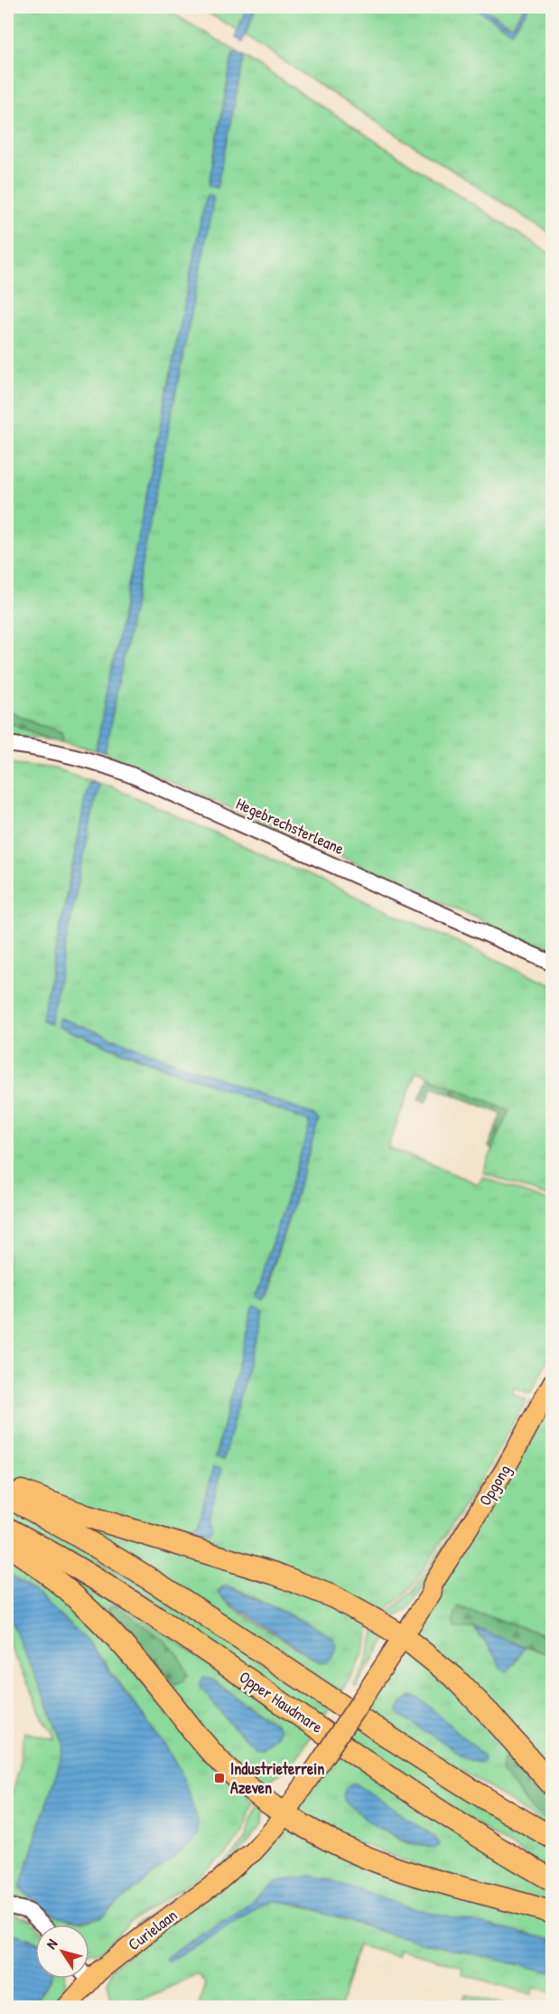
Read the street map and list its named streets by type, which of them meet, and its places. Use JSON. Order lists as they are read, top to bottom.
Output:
{
  "streets": {
    "highway": ["Opper Haudmare"],
    "main road": ["Opgong", "Curielaan"],
    "street": ["Hegebrechsterleane"]
  },
  "crossings": [
    ["Opgong", "Curielaan"]
  ],
  "places": {
    "transit": ["Industrieterrein Azeven"]
  },
  "north": "top left"
}
